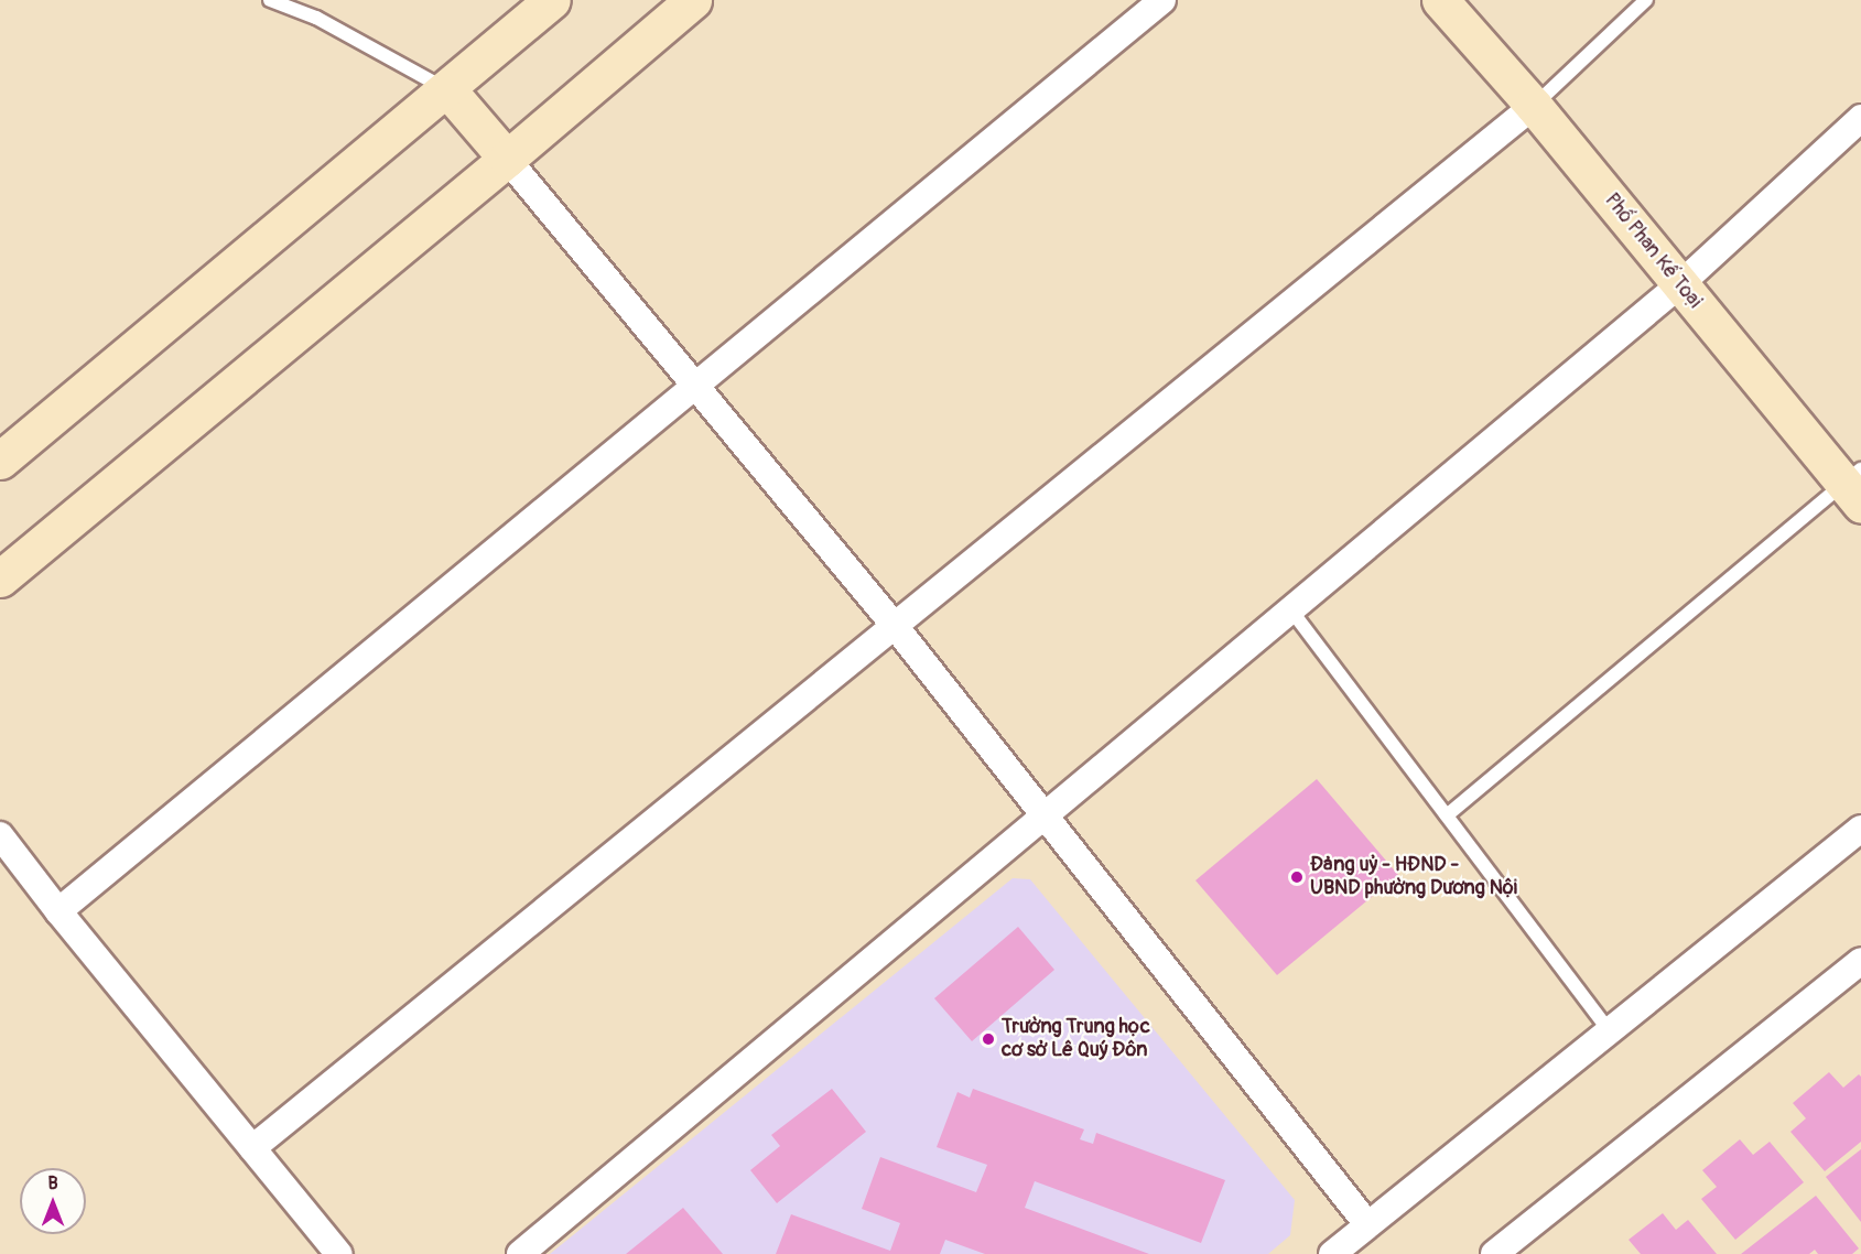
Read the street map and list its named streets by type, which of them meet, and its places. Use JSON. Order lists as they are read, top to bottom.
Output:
{
  "streets": {
    "main road": ["Phố Phan Kế Toại"]
  },
  "places": ["Đảng uỷ - HĐND - UBND phường Dương Nội", "Trường Trung học cơ sở Lê Quý Đôn"],
  "north": "top"
}
